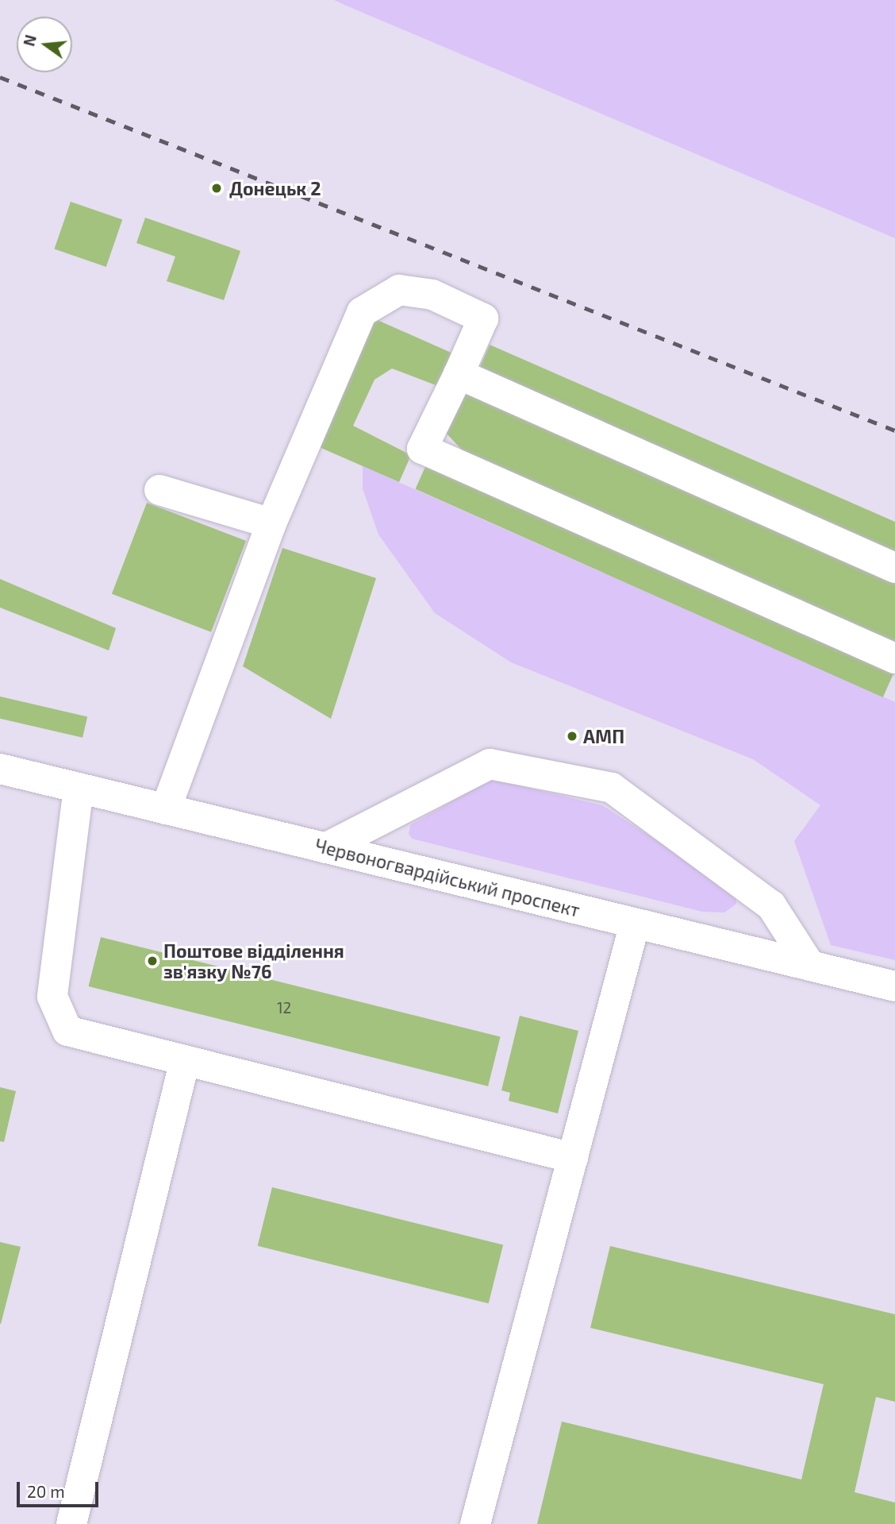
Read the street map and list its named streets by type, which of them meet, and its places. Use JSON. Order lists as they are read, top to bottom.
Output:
{
  "streets": {
    "main road": ["Червоногвардійський проспект"]
  },
  "places": ["Донецьк 2", "АМП", "Поштове відділення зв'язку №76"],
  "house_numbers": ["12"],
  "scale_bar": "20 m",
  "north": "left"
}
